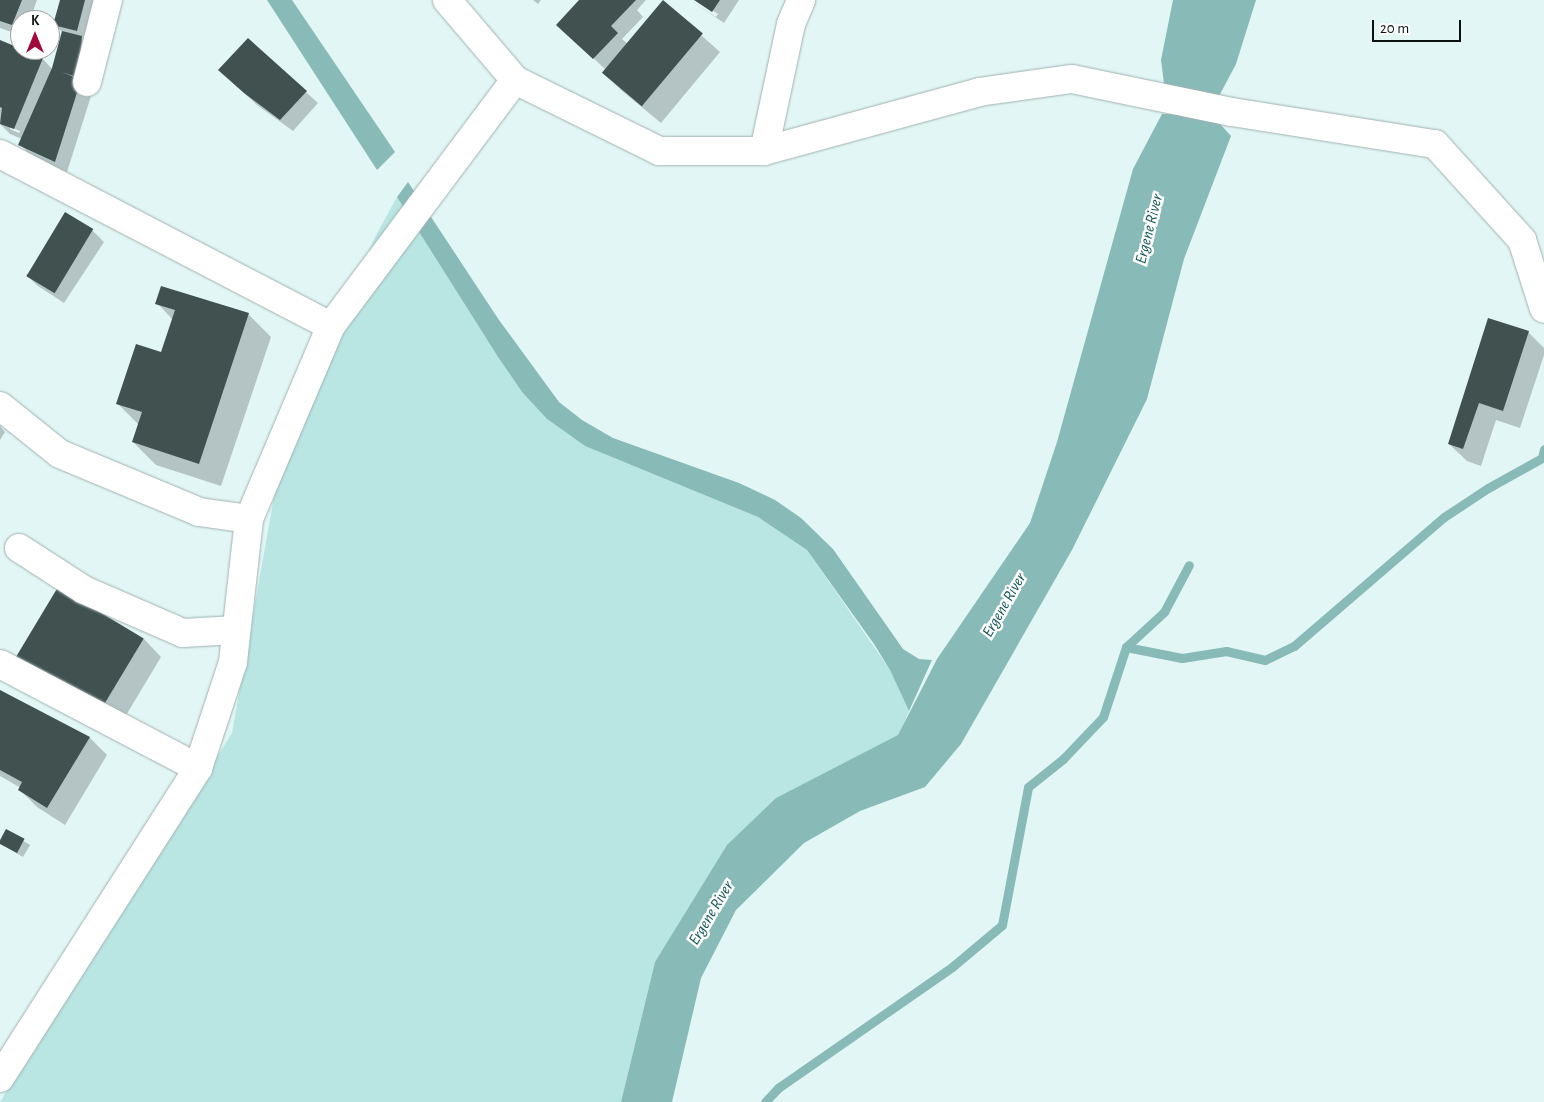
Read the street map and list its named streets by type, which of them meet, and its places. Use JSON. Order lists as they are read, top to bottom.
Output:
{
  "water": ["Ergene River"],
  "scale_bar": "20 m",
  "north": "top"
}
